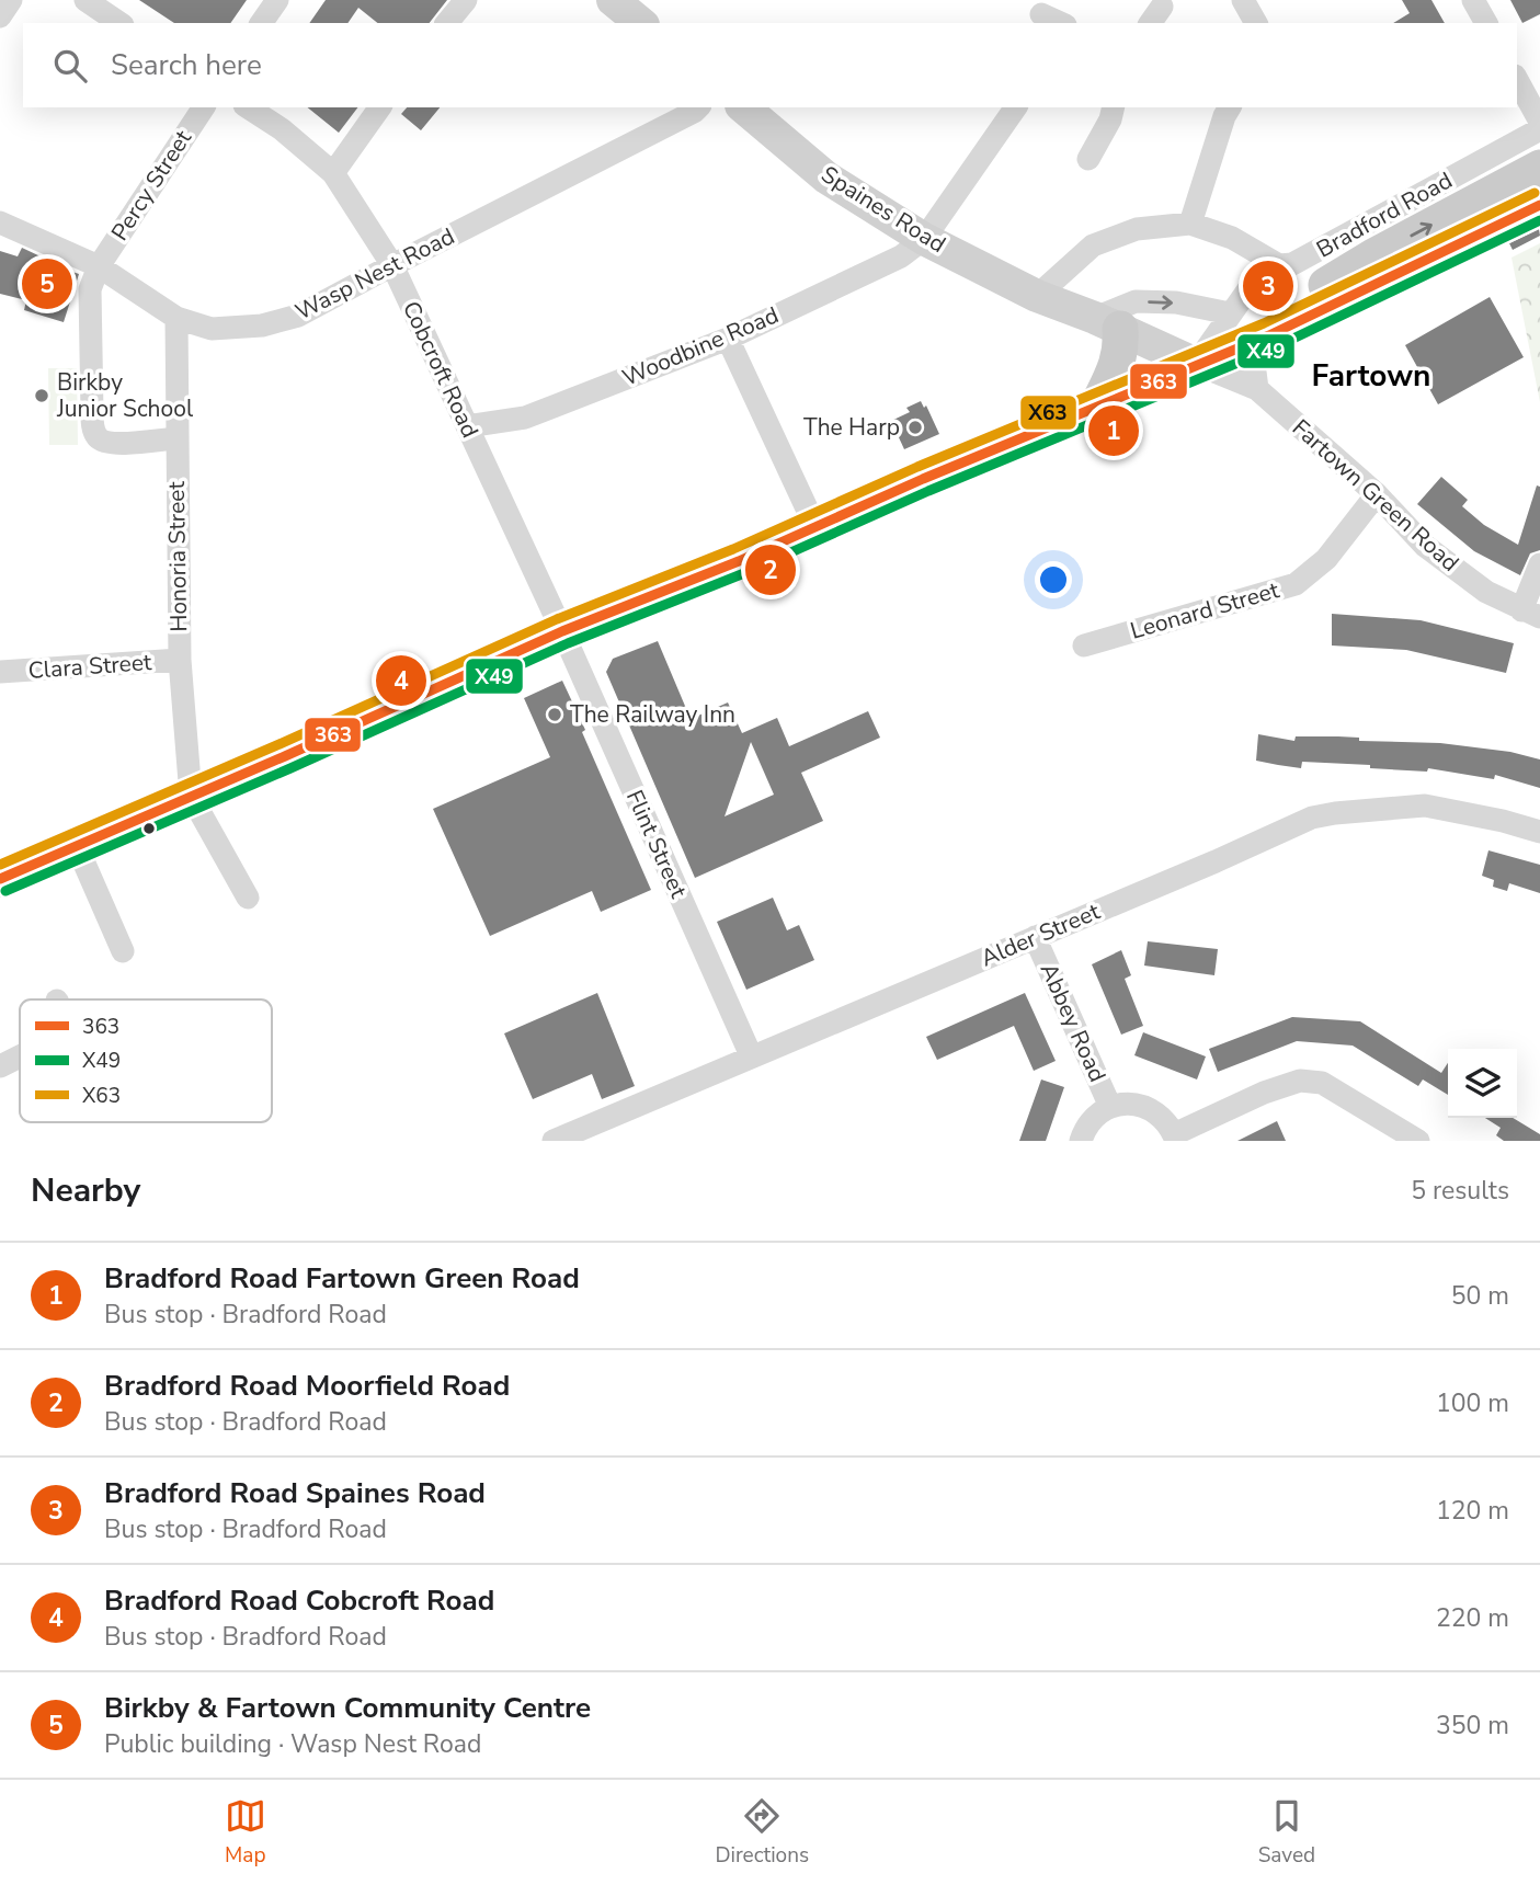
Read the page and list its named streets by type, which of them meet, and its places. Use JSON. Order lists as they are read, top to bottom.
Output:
{
  "streets": {
    "main road": ["Bradford Road"],
    "street": [
      "Percy Street",
      "Spaines Road",
      "Wasp Nest Road",
      "Woodbine Road",
      "Cobcroft Road",
      "Fartown Green Road",
      "Honoria Street",
      "Leonard Street",
      "Clara Street",
      "Flint Street",
      "Alder Street",
      "Abbey Road"
    ]
  },
  "crossings": [
    ["Percy Street", "Wasp Nest Road"],
    ["Spaines Road", "Bradford Road"],
    ["Spaines Road", "Woodbine Road"],
    ["Spaines Road", "Fartown Green Road"],
    ["Bradford Road", "Fartown Green Road"],
    ["Wasp Nest Road", "Cobcroft Road"],
    ["Wasp Nest Road", "Honoria Street"],
    ["Woodbine Road", "Cobcroft Road"],
    ["Cobcroft Road", "Flint Street"],
    ["Fartown Green Road", "Leonard Street"],
    ["Honoria Street", "Clara Street"],
    ["Flint Street", "Alder Street"],
    ["Alder Street", "Abbey Road"]
  ],
  "districts": ["Fartown"],
  "places": ["Birkby Junior School", "The Harp", "The Railway Inn"],
  "lines": ["transit line X63", "transit line 363", "transit line X49"],
  "legend": ["363", "X49", "X63"],
  "page": {
    "search": "Search here",
    "pins": [
      "5",
      "3",
      "1",
      "2",
      "4"
    ],
    "heading": ["Nearby", "5 results"],
    "list": [
      {
        "mark": "1",
        "name": "Bradford Road Fartown Green Road",
        "note": "Bus stop · Bradford Road",
        "value": "50 m"
      },
      {
        "mark": "2",
        "name": "Bradford Road Moorfield Road",
        "note": "Bus stop · Bradford Road",
        "value": "100 m"
      },
      {
        "mark": "3",
        "name": "Bradford Road Spaines Road",
        "note": "Bus stop · Bradford Road",
        "value": "120 m"
      },
      {
        "mark": "4",
        "name": "Bradford Road Cobcroft Road",
        "note": "Bus stop · Bradford Road",
        "value": "220 m"
      },
      {
        "mark": "5",
        "name": "Birkby & Fartown Community Centre",
        "note": "Public building · Wasp Nest Road",
        "value": "350 m"
      }
    ],
    "nav": ["Map", "Directions", "Saved"]
  }
}
